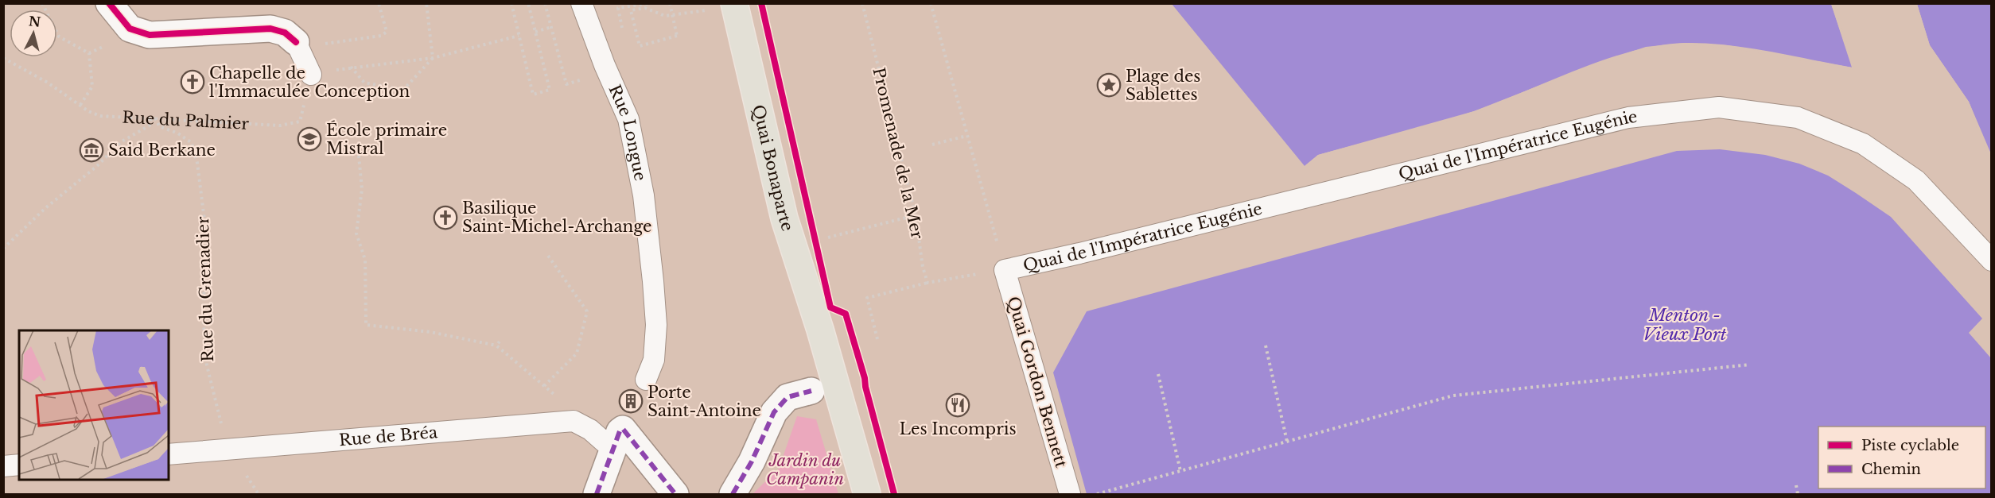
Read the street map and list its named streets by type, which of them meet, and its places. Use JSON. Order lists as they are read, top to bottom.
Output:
{
  "streets": {
    "main road": ["Quai Bonaparte"],
    "lane": [
      "Rue Longue",
      "Quai de l'Impératrice Eugénie",
      "Quai Gordon Bennett",
      "Rue de Bréa"
    ],
    "path": ["Rue du Palmier", "Promenade de la Mer", "Rue du Grenadier"]
  },
  "crossings": [
    ["Rue du Palmier", "Rue du Grenadier"],
    ["Quai de l'Impératrice Eugénie", "Quai Gordon Bennett"],
    ["Rue du Grenadier", "Rue de Bréa"]
  ],
  "water": ["Menton - Vieux Port"],
  "parks": ["Jardin du Campanin"],
  "places": {
    "church": ["Chapelle de l'Immaculée Conception", "Basilique Saint-Michel-Archange"],
    "place": ["Plage des Sablettes"],
    "school or university": ["École primaire Mistral"],
    "museum": ["Said Berkane"],
    "building": ["Porte Saint-Antoine"],
    "restaurant": ["Les Incompris"]
  },
  "legend": ["Piste cyclable", "Chemin"],
  "north": "top"
}
